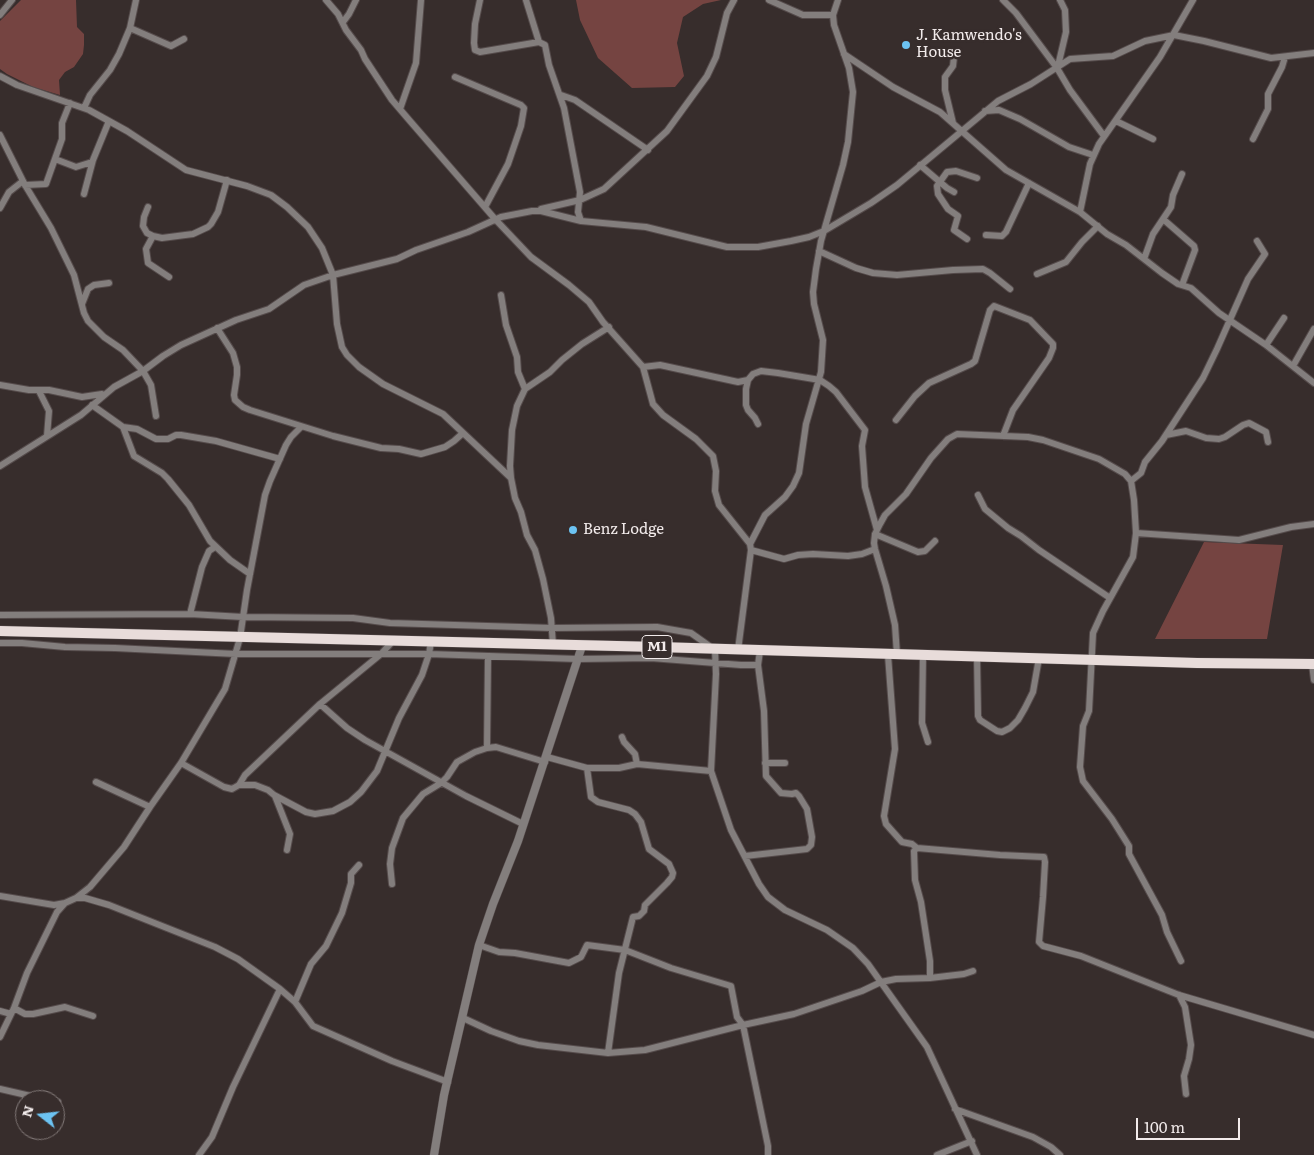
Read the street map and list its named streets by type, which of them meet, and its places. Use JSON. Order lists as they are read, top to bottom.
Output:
{
  "streets": {
    "highway": ["M1"]
  },
  "places": ["J. Kamwendo's House", "Benz Lodge"],
  "scale_bar": "100 m",
  "north": "left"
}
